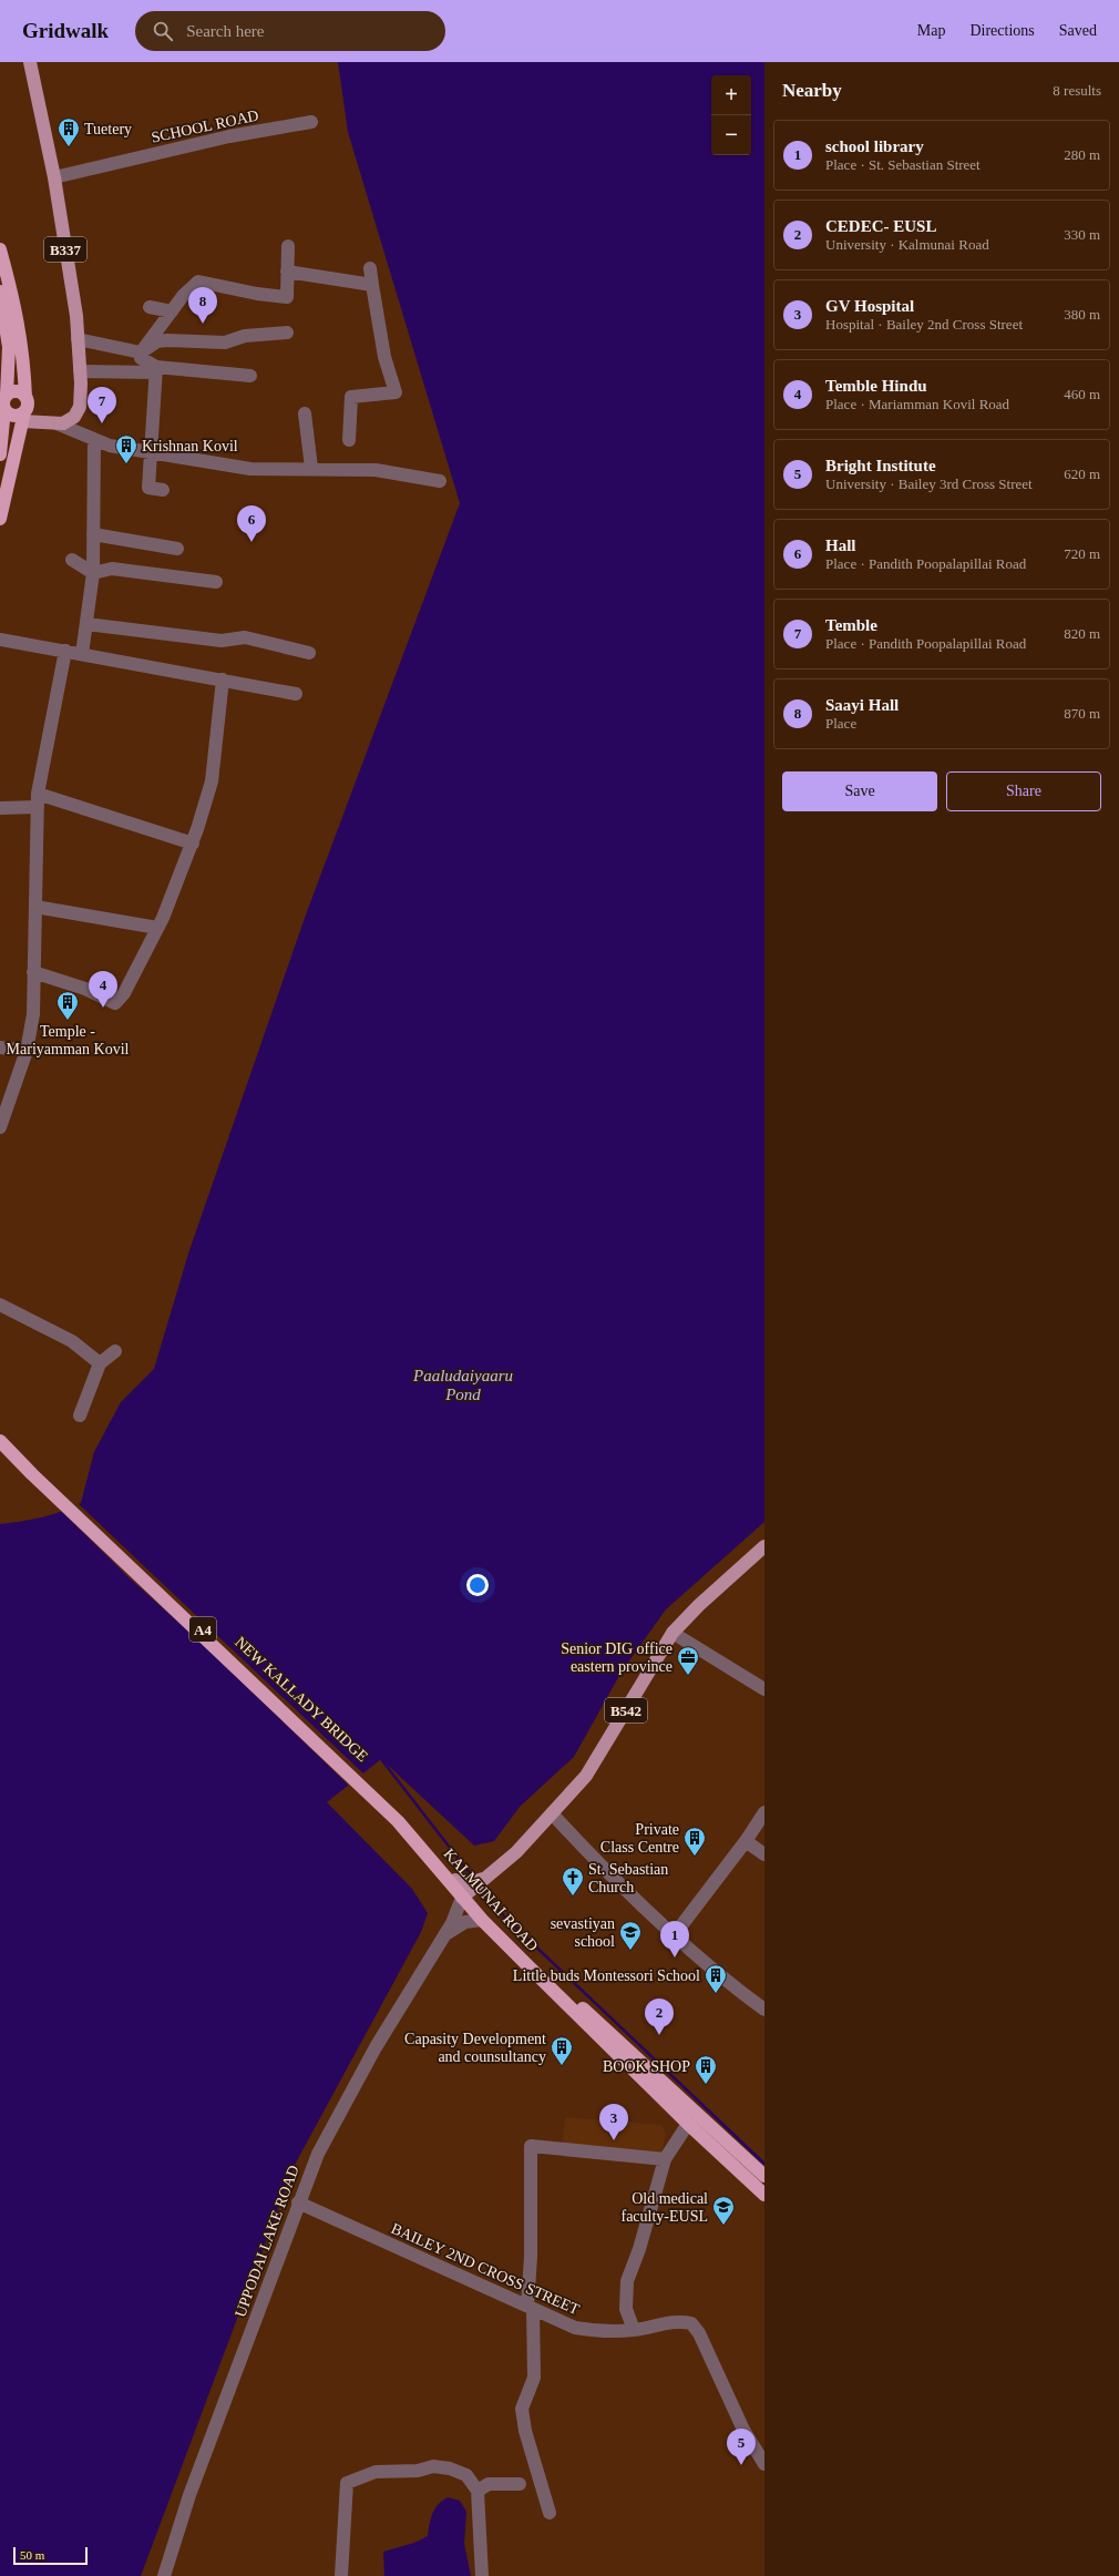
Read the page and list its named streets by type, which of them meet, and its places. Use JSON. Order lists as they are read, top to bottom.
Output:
{
  "streets": {
    "highway": ["A4", "NEW KALLADY BRIDGE", "KALMUNAI ROAD"],
    "main road": ["B337", "B542"],
    "street": ["SCHOOL ROAD", "UPPODAI LAKE ROAD", "BAILEY 2ND CROSS STREET"]
  },
  "crossings": [
    ["SCHOOL ROAD", "B337"],
    ["A4", "NEW KALLADY BRIDGE"],
    ["NEW KALLADY BRIDGE", "KALMUNAI ROAD"],
    ["B542", "KALMUNAI ROAD"],
    ["B542", "UPPODAI LAKE ROAD"],
    ["KALMUNAI ROAD", "UPPODAI LAKE ROAD"],
    ["UPPODAI LAKE ROAD", "BAILEY 2ND CROSS STREET"]
  ],
  "water": ["Paaludaiyaaru Pond"],
  "places": {
    "building": [
      "Tuetery",
      "Krishnan Kovil",
      "Temple - Mariyamman Kovil",
      "Private Class Centre",
      "Little buds Montessori School",
      "Capasity Development and counsultancy",
      "BOOK SHOP"
    ],
    "office": ["Senior DIG office eastern province"],
    "church": ["St. Sebastian Church"],
    "school or university": ["sevastiyan school", "Old medical faculty-EUSL"]
  },
  "scale_bar": "50 m",
  "page": {
    "header": "Gridwalk",
    "search": "Search here",
    "nav": ["Map", "Directions", "Saved"],
    "heading": ["Nearby", "8 results"],
    "map_buttons": ["+", "−"],
    "list": [
      {
        "mark": "1",
        "name": "school library",
        "note": "Place · St. Sebastian Street",
        "value": "280 m"
      },
      {
        "mark": "2",
        "name": "CEDEC- EUSL",
        "note": "University · Kalmunai Road",
        "value": "330 m"
      },
      {
        "mark": "3",
        "name": "GV Hospital",
        "note": "Hospital · Bailey 2nd Cross Street",
        "value": "380 m"
      },
      {
        "mark": "4",
        "name": "Temble Hindu",
        "note": "Place · Mariamman Kovil Road",
        "value": "460 m"
      },
      {
        "mark": "5",
        "name": "Bright Institute",
        "note": "University · Bailey 3rd Cross Street",
        "value": "620 m"
      },
      {
        "mark": "6",
        "name": "Hall",
        "note": "Place · Pandith Poopalapillai Road",
        "value": "720 m"
      },
      {
        "mark": "7",
        "name": "Temble",
        "note": "Place · Pandith Poopalapillai Road",
        "value": "820 m"
      },
      {
        "mark": "8",
        "name": "Saayi Hall",
        "note": "Place",
        "value": "870 m"
      }
    ],
    "pins": [
      "8",
      "7",
      "6",
      "4",
      "1",
      "2",
      "3",
      "5"
    ],
    "buttons": ["Save", "Share"],
    "scale": "50 m"
  }
}
